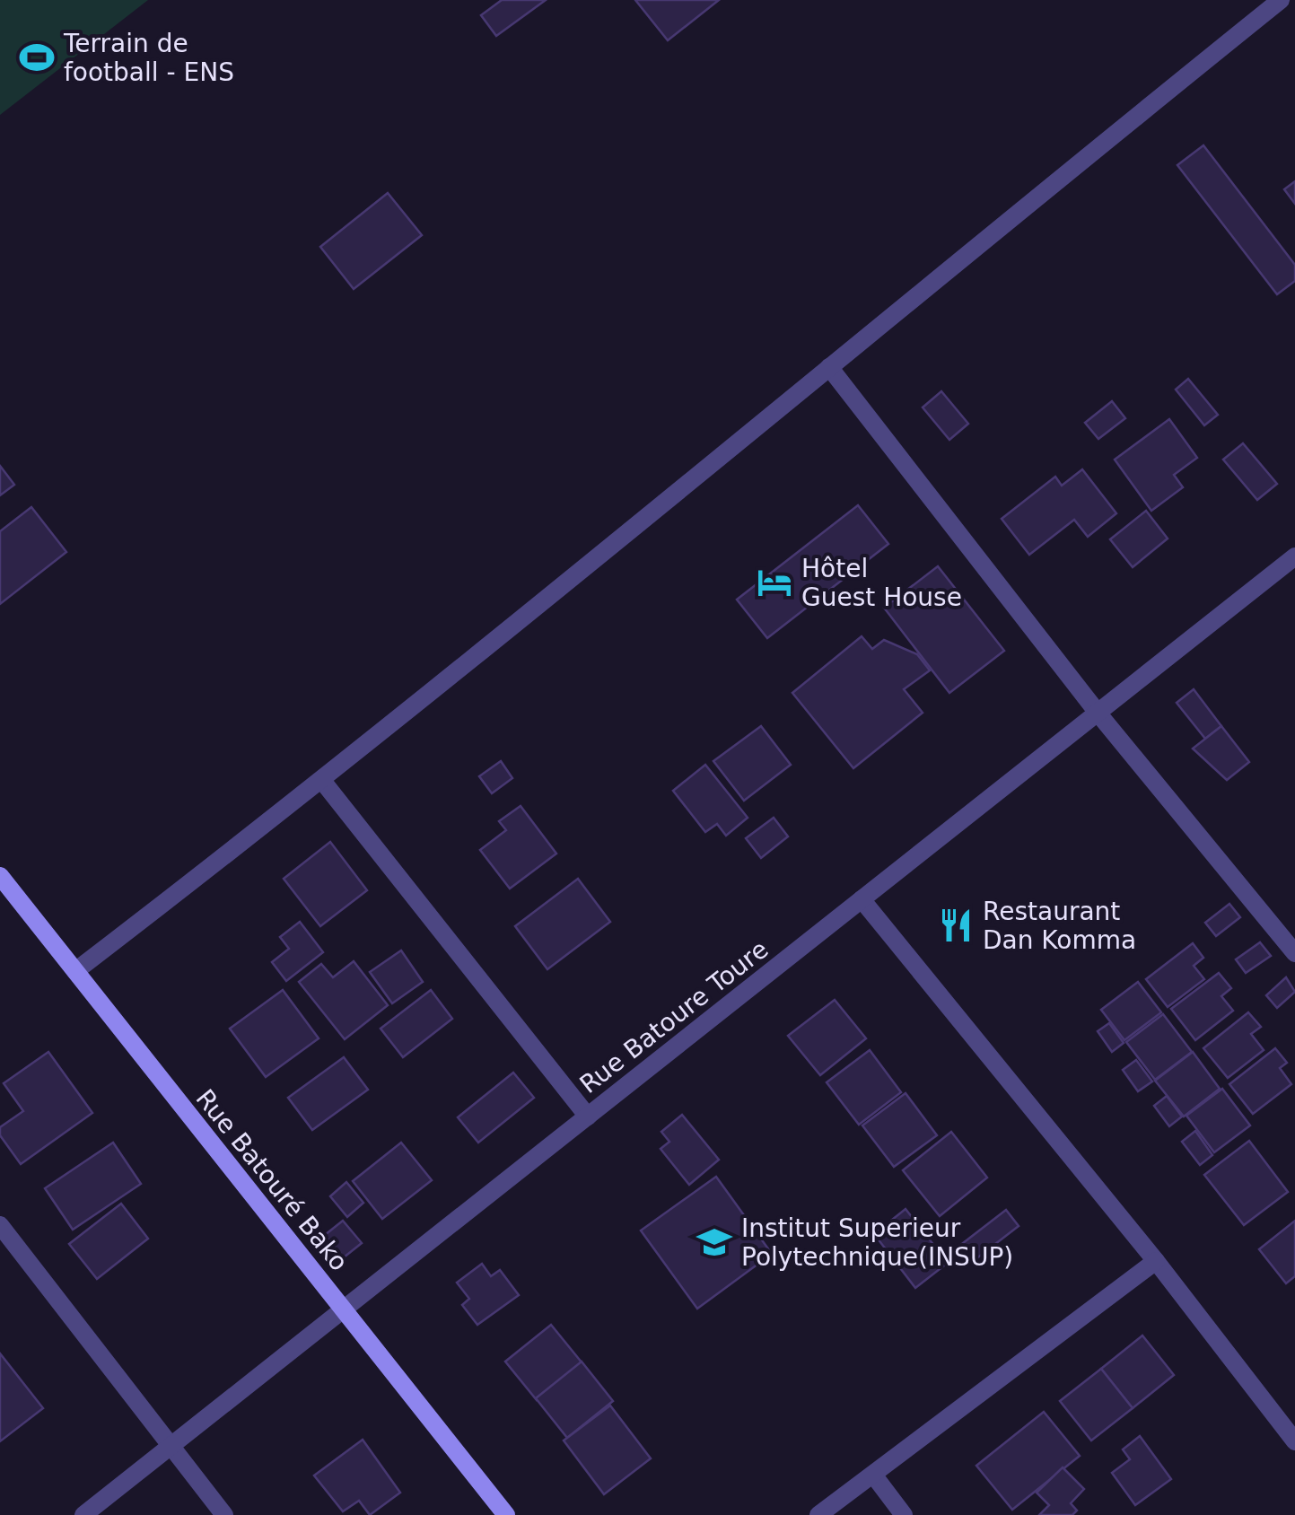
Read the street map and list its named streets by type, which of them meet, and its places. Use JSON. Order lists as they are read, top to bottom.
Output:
{
  "streets": {
    "main road": ["Rue Batouré Bako"],
    "street": ["Rue Batoure Toure"]
  },
  "crossings": [
    ["Rue Batoure Toure", "Rue Batouré Bako"]
  ],
  "places": {
    "sports": ["Terrain de football - ENS"],
    "hotel": ["Hôtel Guest House"],
    "restaurant": ["Restaurant Dan Komma"],
    "school or university": ["Institut Superieur Polytechnique(INSUP)"]
  }
}
